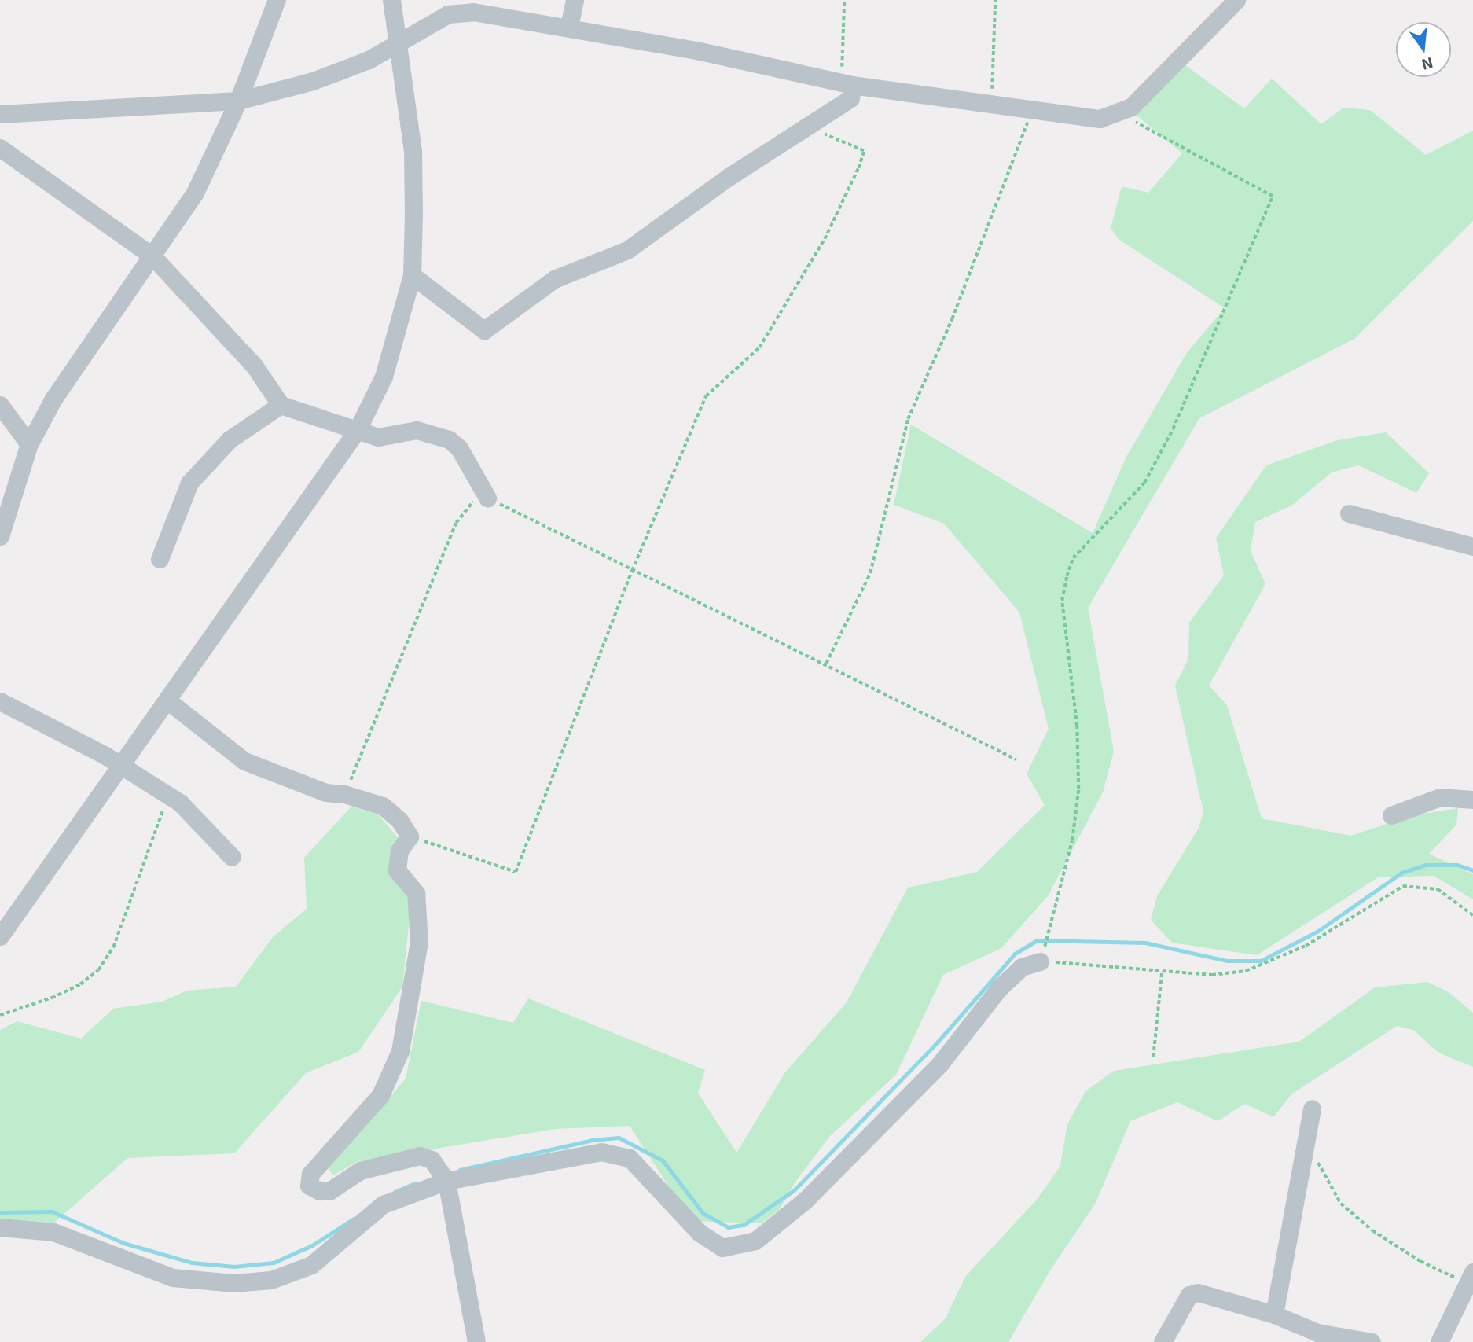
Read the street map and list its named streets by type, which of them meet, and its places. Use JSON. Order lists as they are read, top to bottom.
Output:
{
  "north": "bottom"
}
